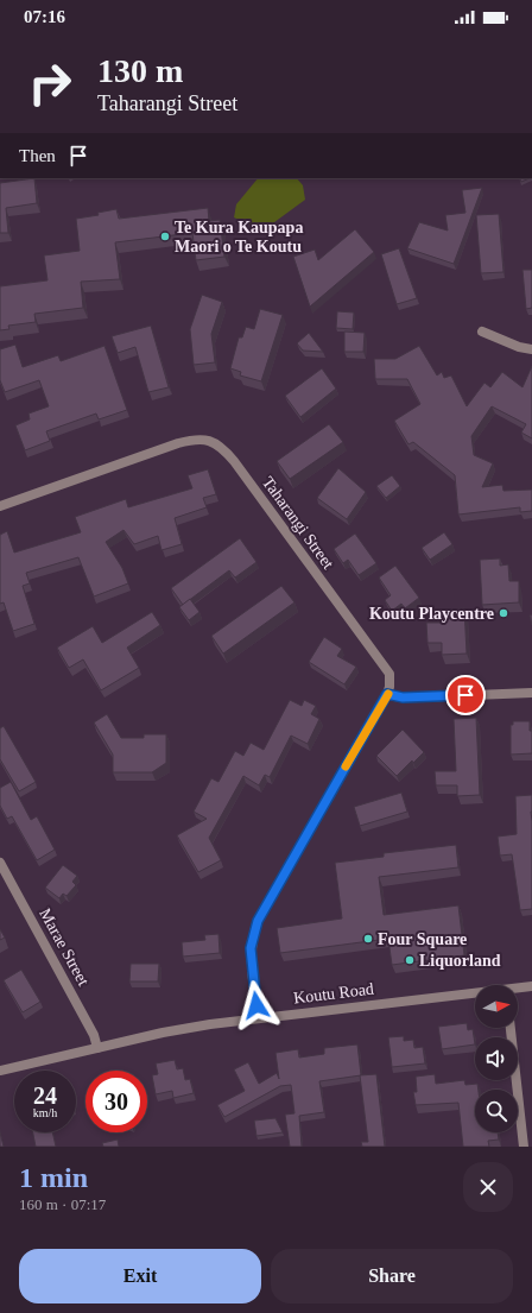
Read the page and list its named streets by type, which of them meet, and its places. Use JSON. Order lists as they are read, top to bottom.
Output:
{
  "streets": {
    "street": ["Taharangi Street", "Marae Street", "Koutu Road"]
  },
  "crossings": [
    ["Marae Street", "Koutu Road"]
  ],
  "places": [
    "Te Kura Kaupapa Maori o Te Koutu",
    "Koutu Playcentre",
    "Four Square",
    "Liquorland"
  ],
  "north": "right",
  "page": {
    "status": "07:16",
    "turn": ["130 m", "Taharangi Street"],
    "then": "Then",
    "speed": "24 km/h",
    "limit": "30",
    "heading": ["1 min", "160 m · 07:17"],
    "buttons": ["Exit", "Share"]
  }
}
